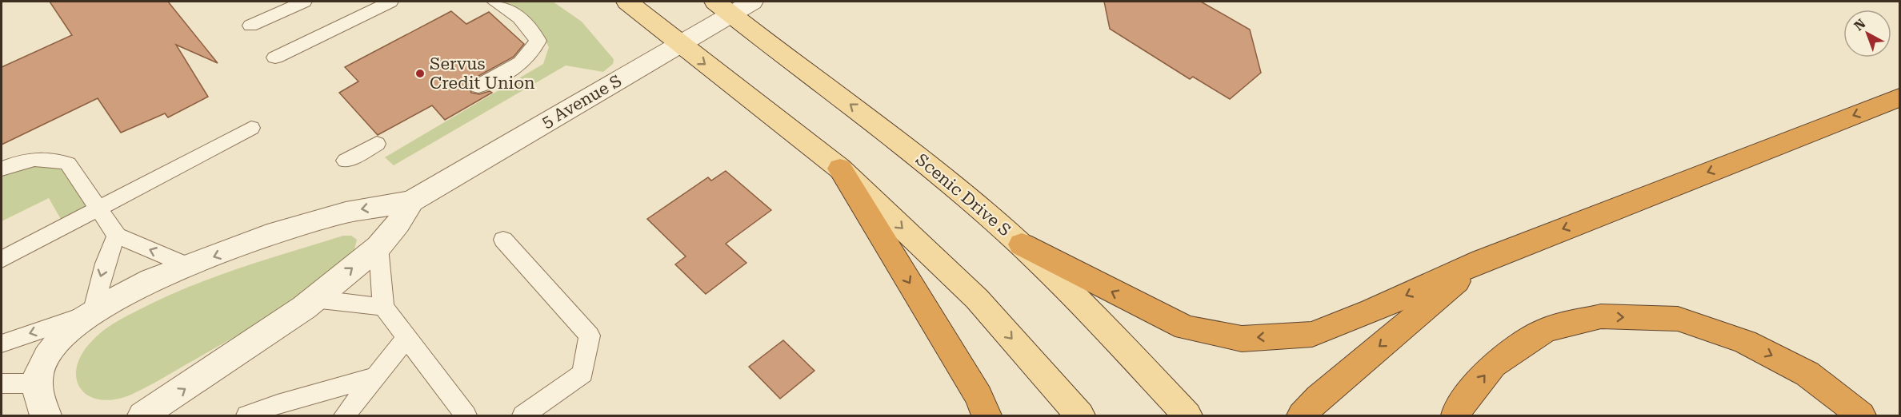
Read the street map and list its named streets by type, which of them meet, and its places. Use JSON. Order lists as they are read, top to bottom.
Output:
{
  "streets": {
    "main road": ["Scenic Drive S"],
    "street": ["5 Avenue S"]
  },
  "crossings": [
    ["5 Avenue S", "Scenic Drive S"]
  ],
  "places": ["Servus Credit Union"],
  "north": "top left"
}
